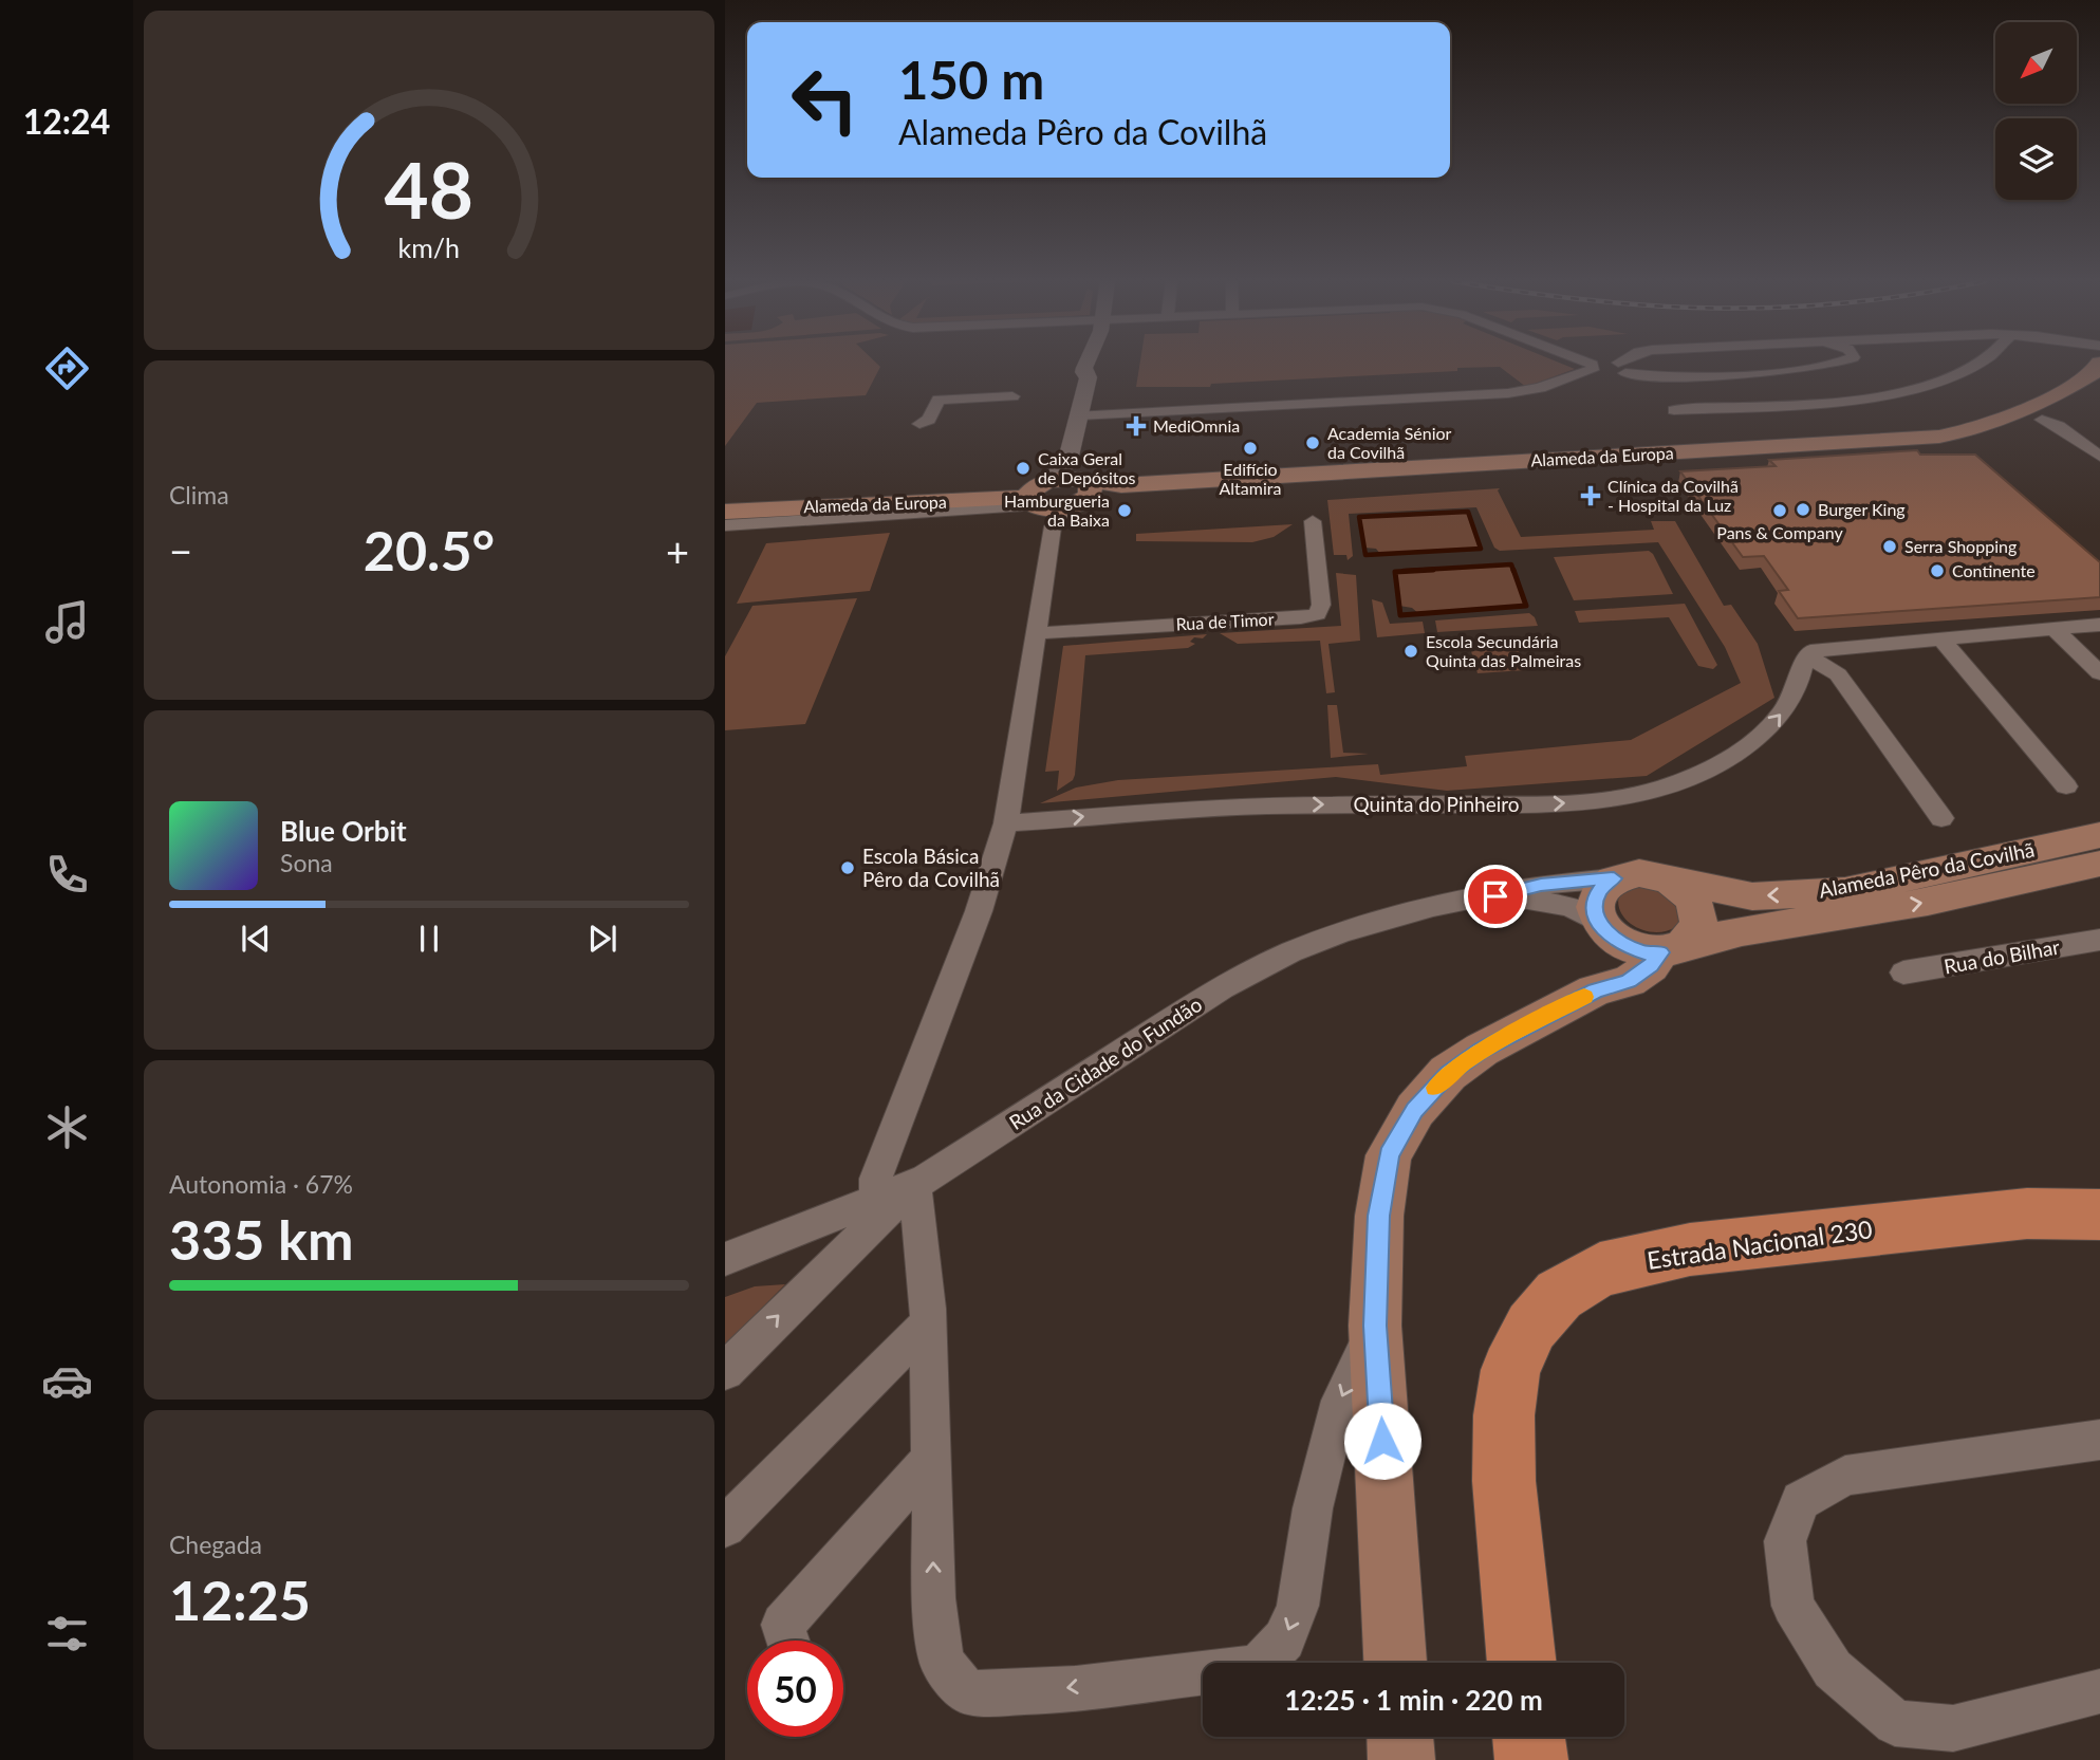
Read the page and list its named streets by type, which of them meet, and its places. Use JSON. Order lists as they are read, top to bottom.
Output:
{
  "streets": {
    "main road": ["Alameda da Europa", "Alameda Pêro da Covilhã", "Estrada Nacional 230"],
    "street": [
      "Rua de Timor",
      "Quinta do Pinheiro",
      "Rua do Bilhar",
      "Rua da Cidade do Fundão"
    ]
  },
  "crossings": [
    ["Alameda Pêro da Covilhã", "Rua da Cidade do Fundão"]
  ],
  "one_way": ["Quinta do Pinheiro"],
  "places": {
    "health": ["MediOmnia", "Clínica da Covilhã - Hospital da Luz"],
    "other": [
      "Academia Sénior da Covilhã",
      "Edifício Altamira",
      "Caixa Geral de Depósitos",
      "Burger King",
      "Hamburgueria da Baixa",
      "Pans & Company",
      "Serra Shopping",
      "Continente",
      "Escola Secundária Quinta das Palmeiras",
      "Escola Básica Pêro da Covilhã"
    ]
  },
  "north": "bottom left",
  "page": {
    "tabs": "12:24",
    "turn": ["150 m", "Alameda Pêro da Covilhã"],
    "tile": [
      "Clima",
      ["Autonomia · 67%", "335 km"],
      ["Chegada", "12:25"]
    ],
    "heat": ["−", "20.5°", "+"],
    "song": ["Blue Orbit", "Sona"],
    "limit": "50",
    "trip": "12:25 · 1 min · 220 m",
    "gauge": ["48", "km/h"]
  }
}
